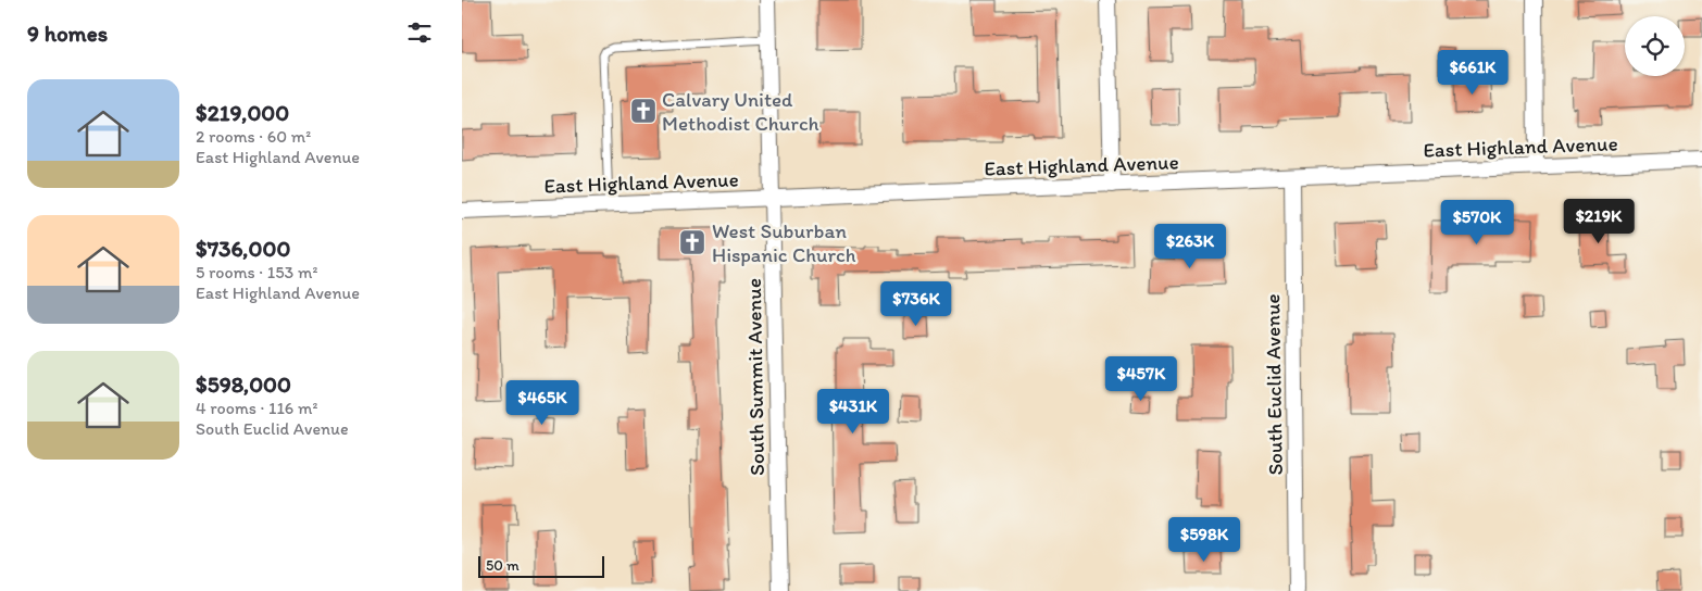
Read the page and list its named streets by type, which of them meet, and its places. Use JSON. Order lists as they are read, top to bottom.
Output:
{
  "streets": {
    "street": ["East Highland Avenue", "South Summit Avenue", "South Euclid Avenue"]
  },
  "crossings": [
    ["East Highland Avenue", "South Summit Avenue"],
    ["East Highland Avenue", "South Euclid Avenue"]
  ],
  "places": {
    "church": ["Calvary United Methodist Church", "West Suburban Hispanic Church"]
  },
  "scale_bar": "50 m",
  "page": {
    "heading": "9 homes",
    "price": [
      "$661K",
      "$219K",
      "$570K",
      "$263K",
      "$736K",
      "$457K",
      "$465K",
      "$431K",
      "$598K"
    ],
    "list": [
      {
        "name": "$219,000",
        "note": "2 rooms · 60 m² · East Highland Avenue"
      },
      {
        "name": "$736,000",
        "note": "5 rooms · 153 m² · East Highland Avenue"
      },
      {
        "name": "$598,000",
        "note": "4 rooms · 116 m² · South Euclid Avenue"
      }
    ],
    "scale": "50 m"
  }
}
